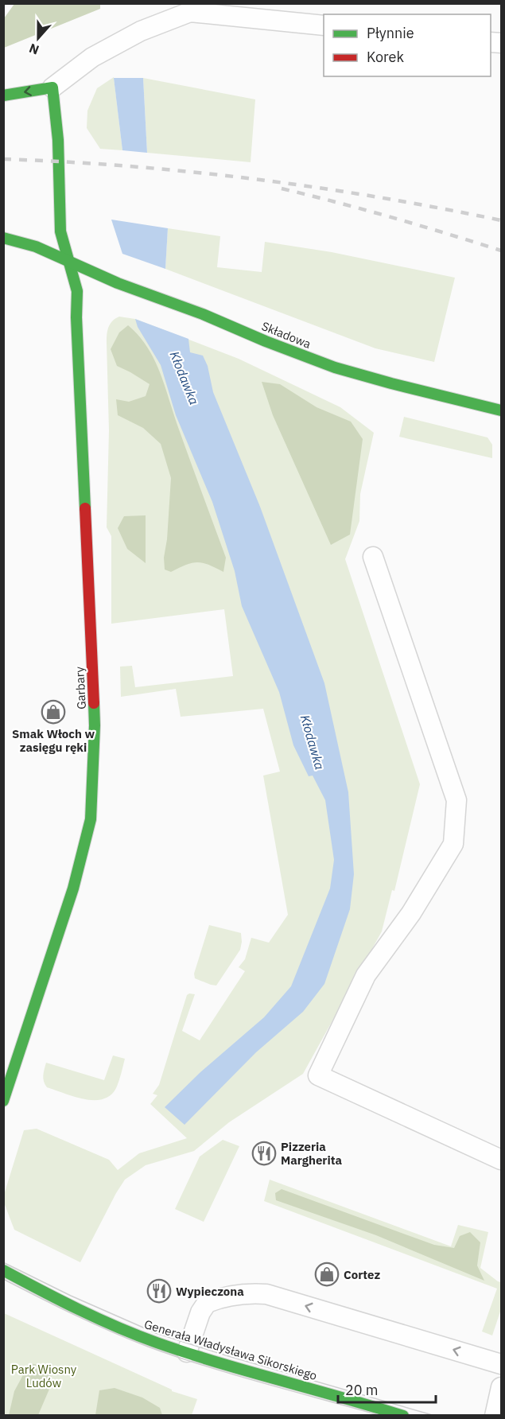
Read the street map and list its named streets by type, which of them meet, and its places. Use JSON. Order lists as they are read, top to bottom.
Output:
{
  "streets": {
    "street": ["Składowa", "Garbary", "Generała Władysława Sikorskiego"]
  },
  "crossings": [
    ["Składowa", "Garbary"]
  ],
  "water": ["Kłodawka"],
  "parks": ["Park Wiosny Ludów"],
  "places": {
    "shop": ["Smak Włoch w zasięgu ręki", "Cortez"],
    "restaurant": ["Pizzeria Margherita", "Wypieczona"]
  },
  "legend": ["Płynnie", "Korek"],
  "scale_bar": "20 m",
  "north": "bottom"
}
